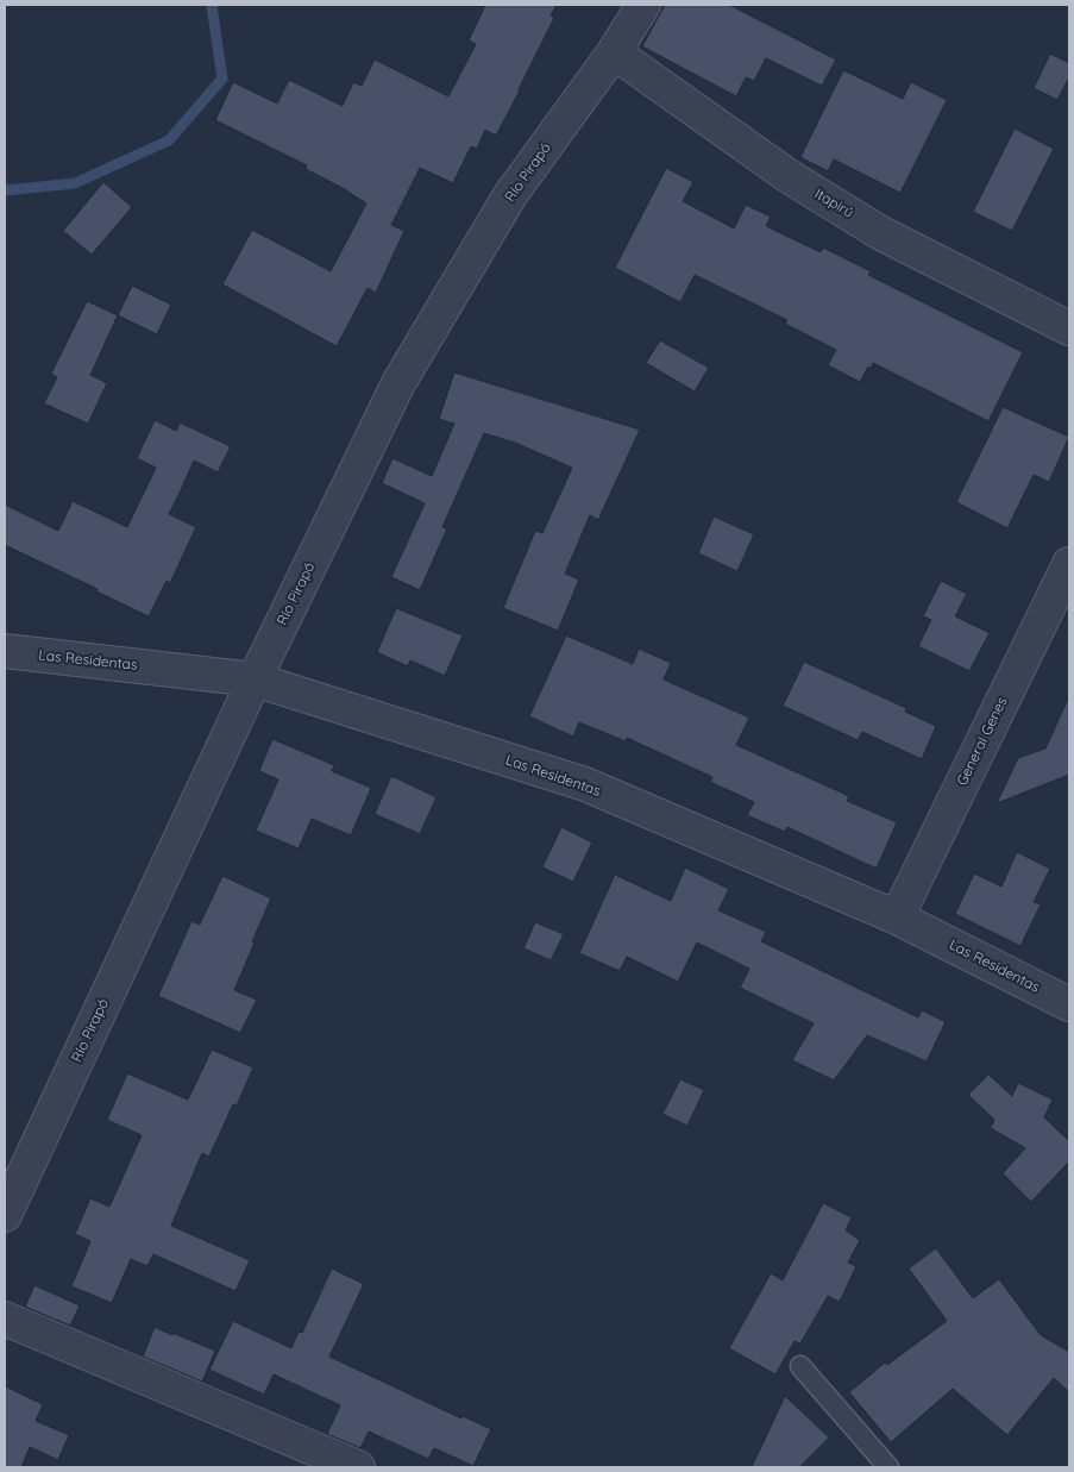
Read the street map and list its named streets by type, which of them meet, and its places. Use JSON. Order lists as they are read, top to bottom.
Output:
{
  "streets": {
    "street": [
      "Río Pirapó",
      "Itapirú",
      "Las Residentas",
      "General Genes"
    ]
  },
  "crossings": [
    ["Río Pirapó", "Itapirú"],
    ["Río Pirapó", "Las Residentas"],
    ["Las Residentas", "General Genes"]
  ]
}
